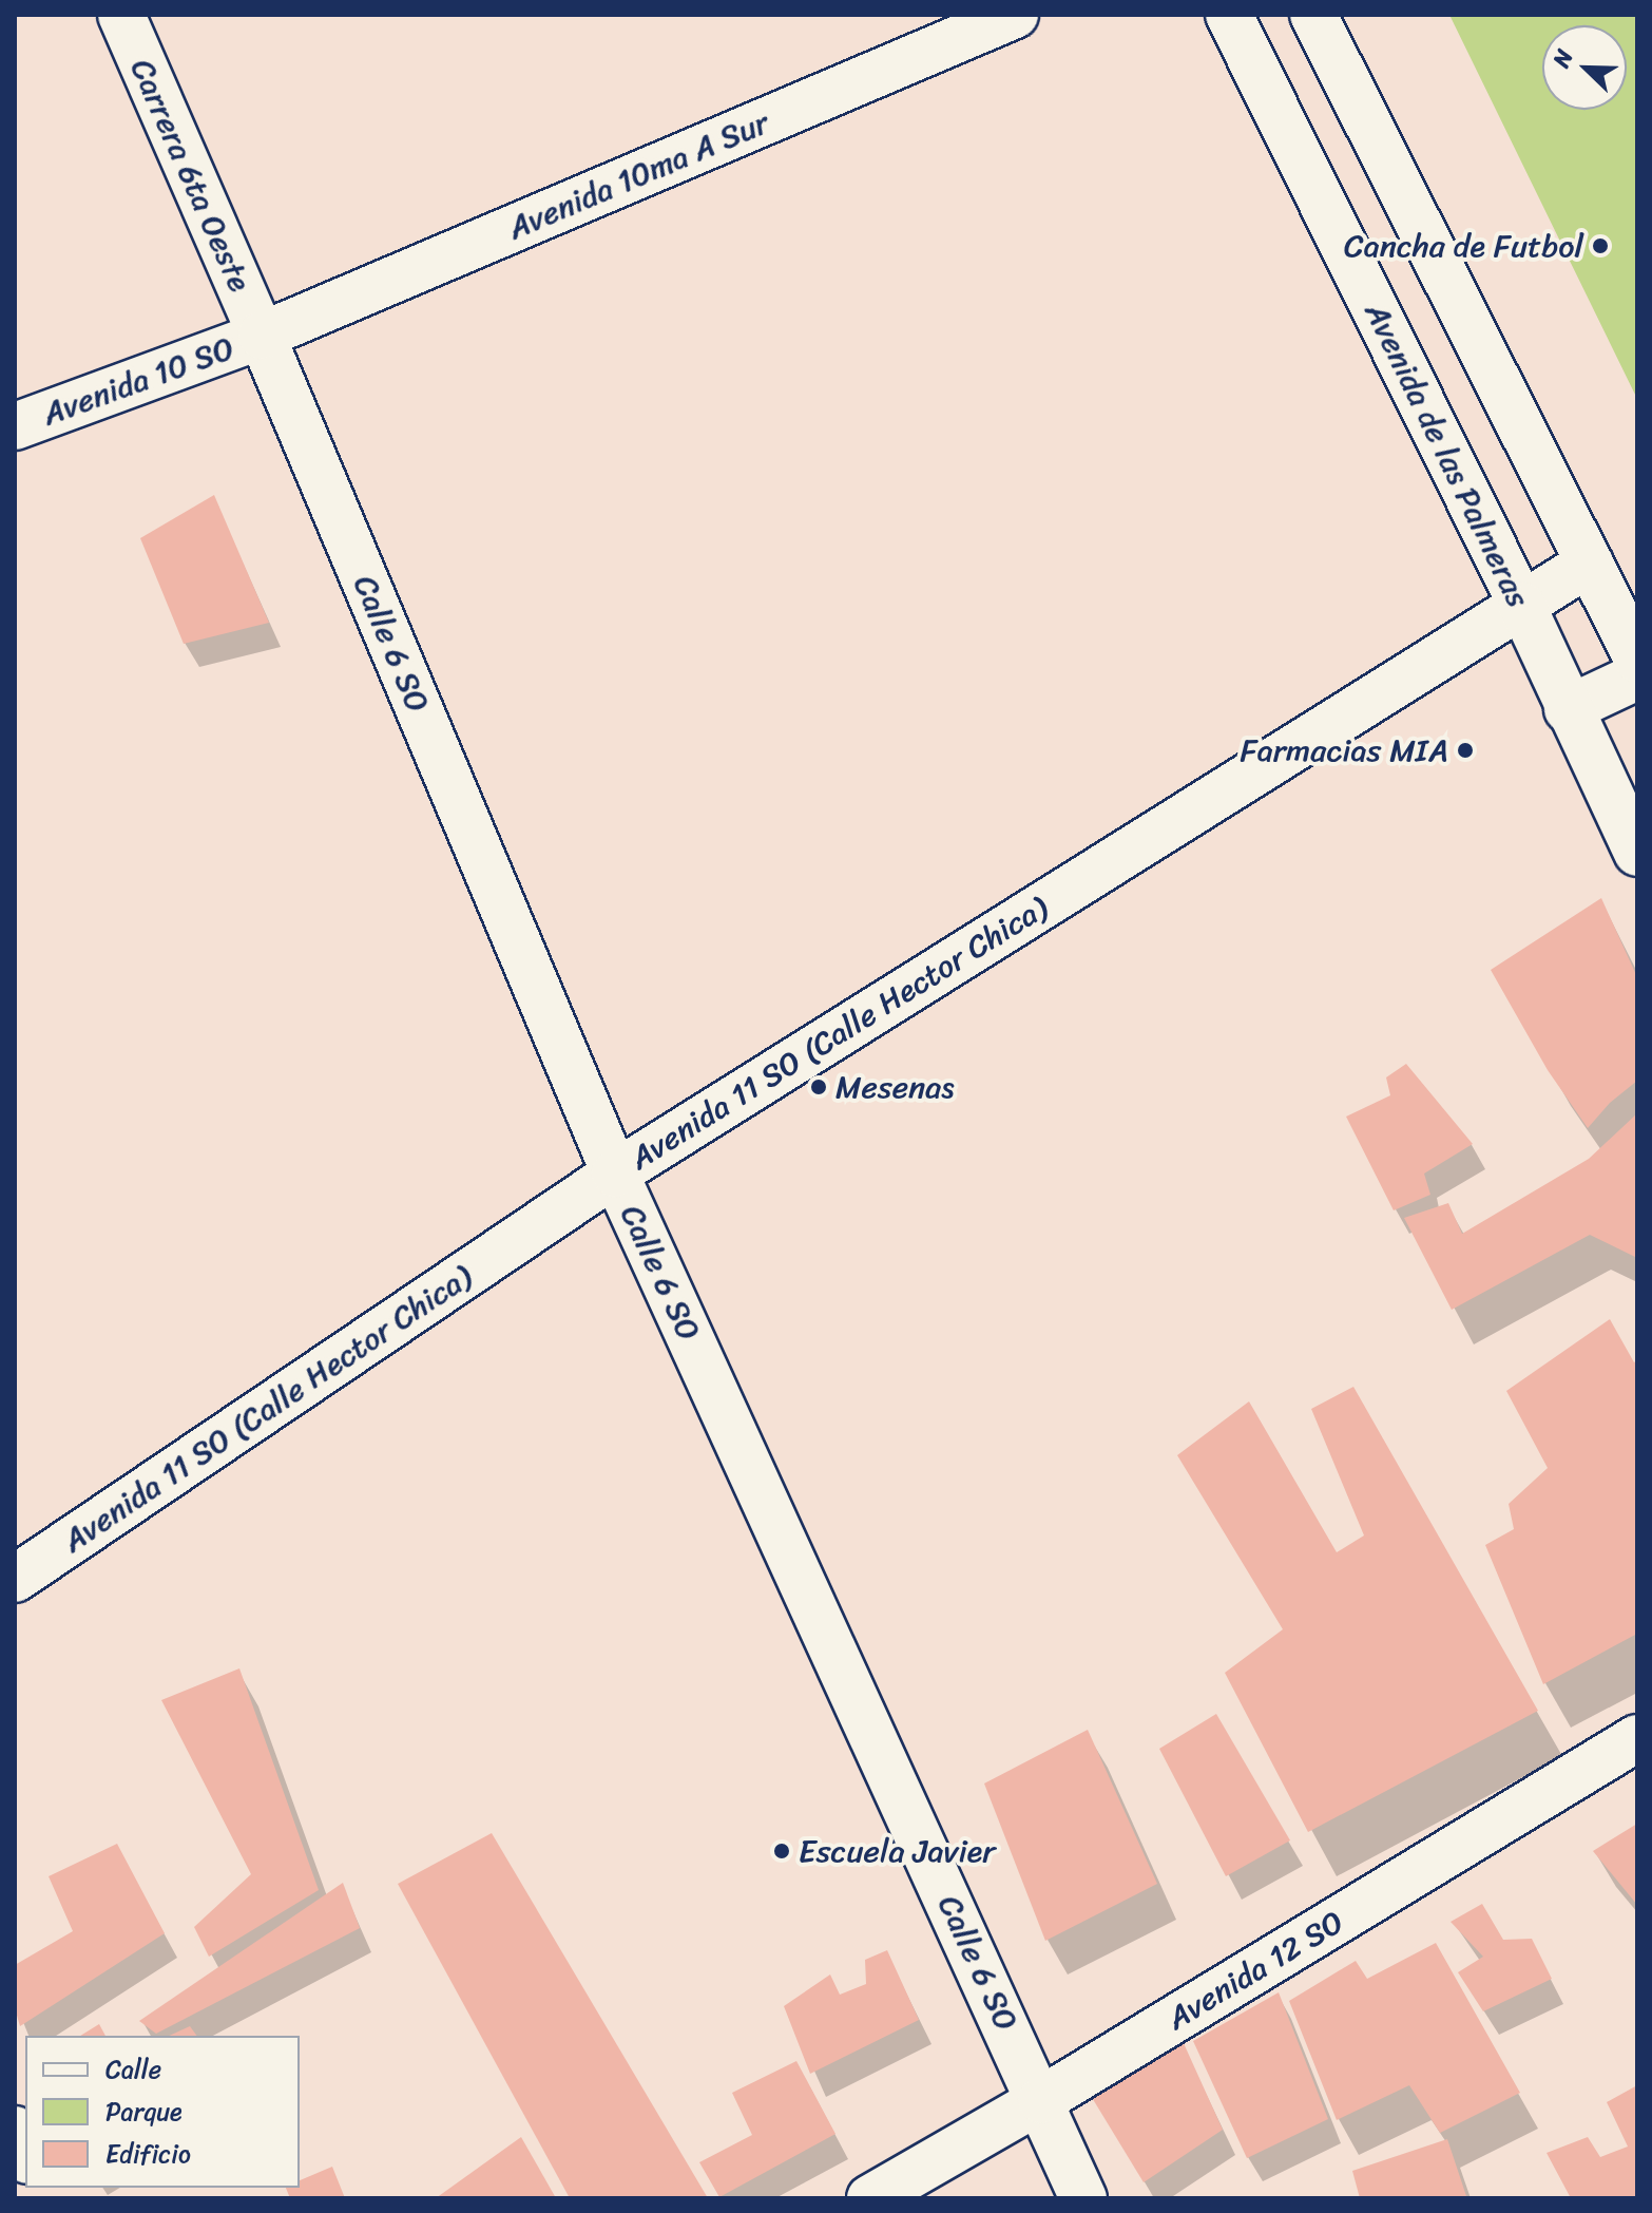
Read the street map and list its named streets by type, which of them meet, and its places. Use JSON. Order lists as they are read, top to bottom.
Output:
{
  "streets": {
    "street": [
      "Carrera 6ta Oeste",
      "Avenida 10ma A Sur",
      "Avenida 10 SO",
      "Avenida de las Palmeras",
      "Calle 6 SO",
      "Avenida 11 SO (Calle Hector Chica)",
      "Avenida 12 SO"
    ]
  },
  "crossings": [
    ["Carrera 6ta Oeste", "Avenida 10ma A Sur"],
    ["Carrera 6ta Oeste", "Avenida 10 SO"],
    ["Carrera 6ta Oeste", "Calle 6 SO"],
    ["Avenida 10ma A Sur", "Avenida 10 SO"],
    ["Avenida 10ma A Sur", "Calle 6 SO"],
    ["Avenida 10 SO", "Calle 6 SO"],
    ["Avenida de las Palmeras", "Avenida 11 SO (Calle Hector Chica)"],
    ["Calle 6 SO", "Avenida 11 SO (Calle Hector Chica)"],
    ["Calle 6 SO", "Avenida 12 SO"]
  ],
  "places": [
    "Cancha de Futbol",
    "Farmacias MIA",
    "Mesenas",
    "Escuela Javier"
  ],
  "legend": ["Calle", "Parque", "Edificio"],
  "north": "top left"
}
